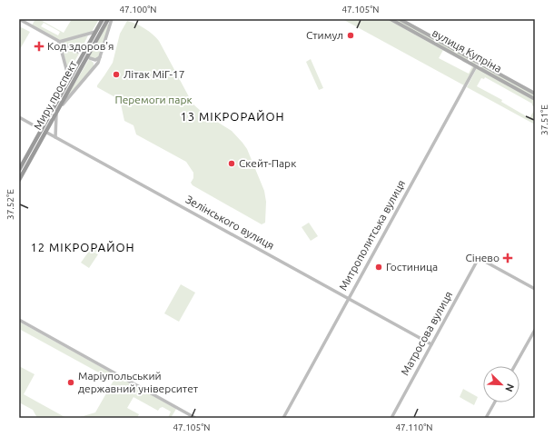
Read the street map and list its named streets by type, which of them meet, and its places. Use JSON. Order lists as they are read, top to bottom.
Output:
{
  "streets": {
    "highway": ["Миру проспект"],
    "main road": ["вулиця Купріна"],
    "street": ["Зелінського вулиця", "Митрополитська вулиця", "Матросова вулиця"]
  },
  "crossings": [
    ["вулиця Купріна", "Митрополитська вулиця"],
    ["Миру проспект", "Зелінського вулиця"],
    ["Зелінського вулиця", "Митрополитська вулиця"],
    ["Зелінського вулиця", "Матросова вулиця"]
  ],
  "districts": ["13 МІКРОРАЙОН", "12 МІКРОРАЙОН"],
  "parks": ["Перемоги парк"],
  "places": {
    "other": [
      "Стимул",
      "Літак МіГ-17",
      "Скейт-Парк",
      "Гостиница",
      "Маріупольський державний університет"
    ],
    "health": ["Код здоров'я", "Сінево"]
  },
  "north": "bottom right",
  "coordinates": [
    "47.100°N",
    "47.105°N",
    "37.51°E",
    "37.52°E",
    "47.110°N"
  ]
}
